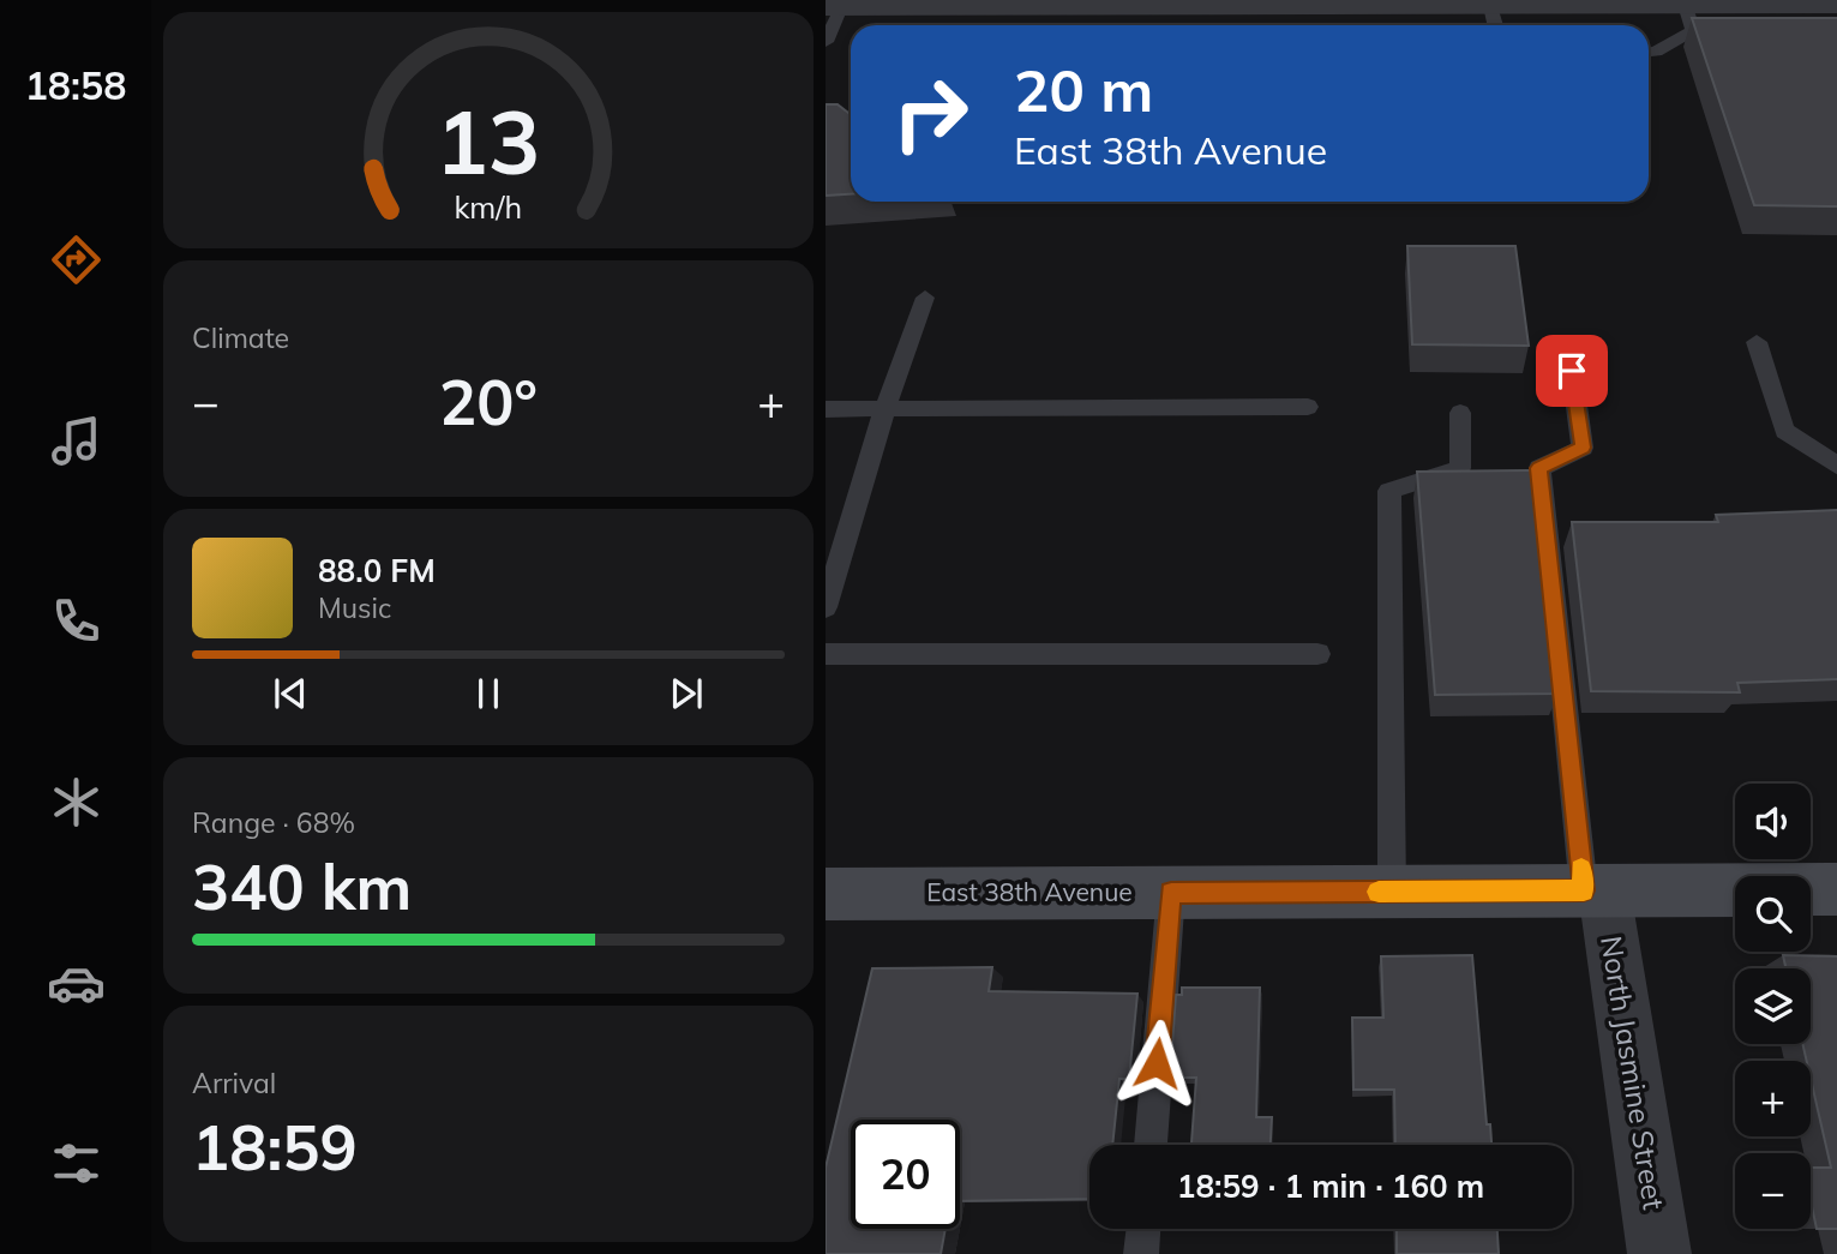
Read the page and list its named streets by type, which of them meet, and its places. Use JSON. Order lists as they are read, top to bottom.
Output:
{
  "streets": {
    "street": ["East 38th Avenue", "North Jasmine Street"]
  },
  "crossings": [
    ["East 38th Avenue", "North Jasmine Street"]
  ],
  "page": {
    "tabs": "18:58",
    "turn": ["20 m", "East 38th Avenue"],
    "tile": [
      "Climate",
      ["Range · 68%", "340 km"],
      ["Arrival", "18:59"]
    ],
    "heat": ["−", "20°", "+"],
    "song": ["88.0 FM", "Music"],
    "map_buttons": ["+", "−"],
    "limit": "20",
    "trip": "18:59 · 1 min · 160 m",
    "gauge": ["13", "km/h"]
  }
}
